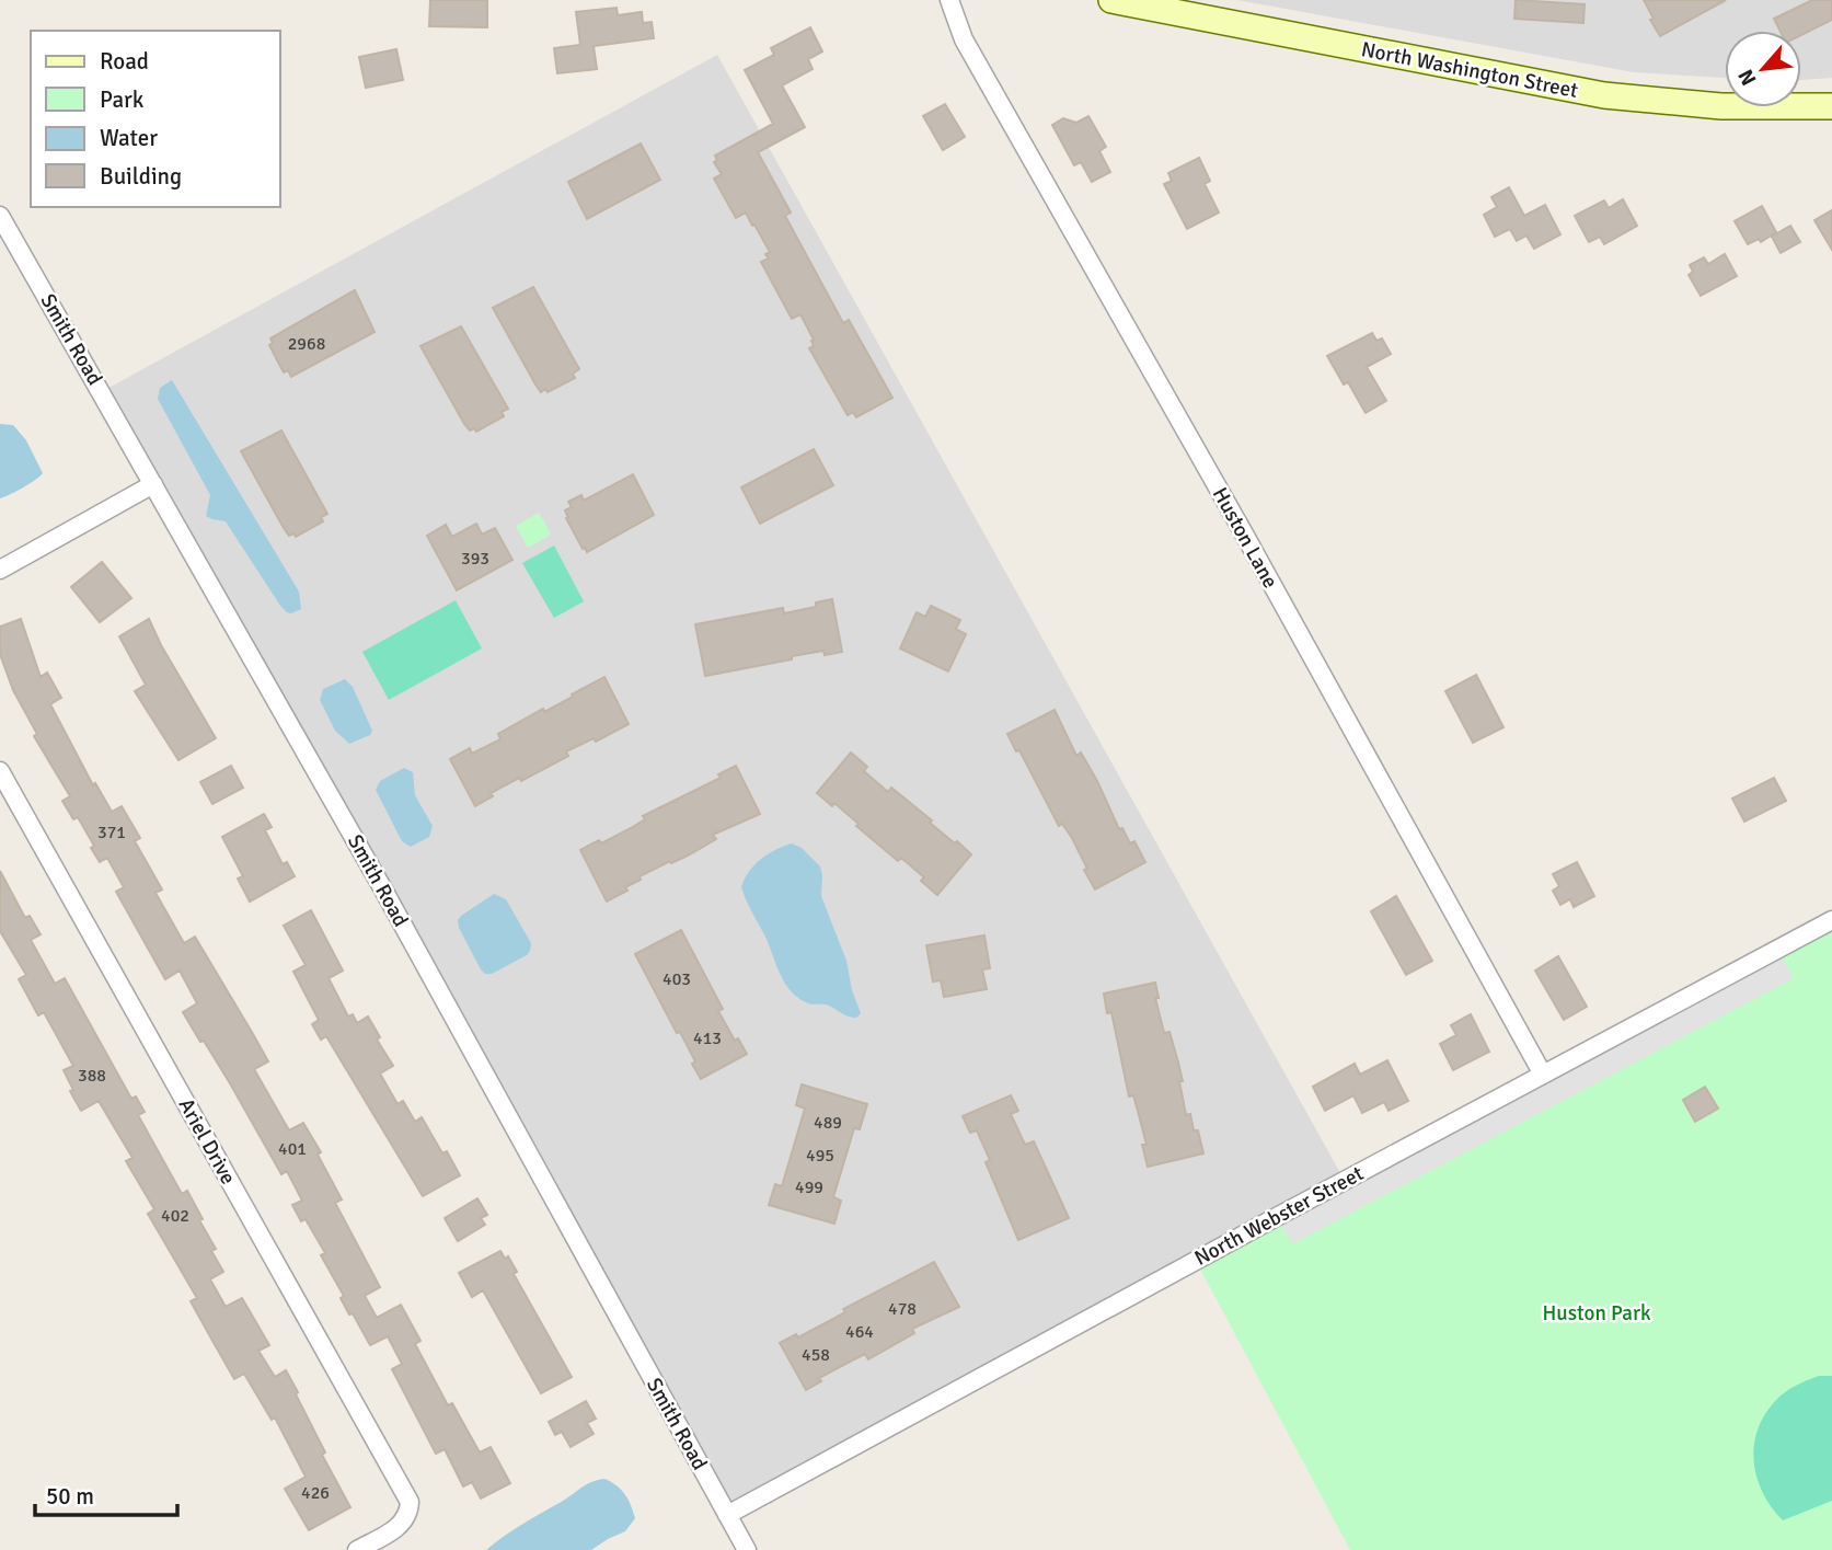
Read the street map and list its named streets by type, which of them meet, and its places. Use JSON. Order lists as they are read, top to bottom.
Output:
{
  "streets": {
    "main road": ["North Washington Street"],
    "street": [
      "Smith Road",
      "Huston Lane",
      "Ariel Drive",
      "North Webster Street"
    ]
  },
  "crossings": [
    ["Smith Road", "North Webster Street"],
    ["Huston Lane", "North Webster Street"]
  ],
  "parks": ["Huston Park"],
  "house_numbers": [
    "2968",
    "393",
    "371",
    "403",
    "413",
    "388",
    "489",
    "401",
    "495",
    "499",
    "402",
    "478",
    "464",
    "458",
    "426"
  ],
  "legend": [
    "Road",
    "Park",
    "Water",
    "Building"
  ],
  "scale_bar": "50 m",
  "north": "bottom left"
}
